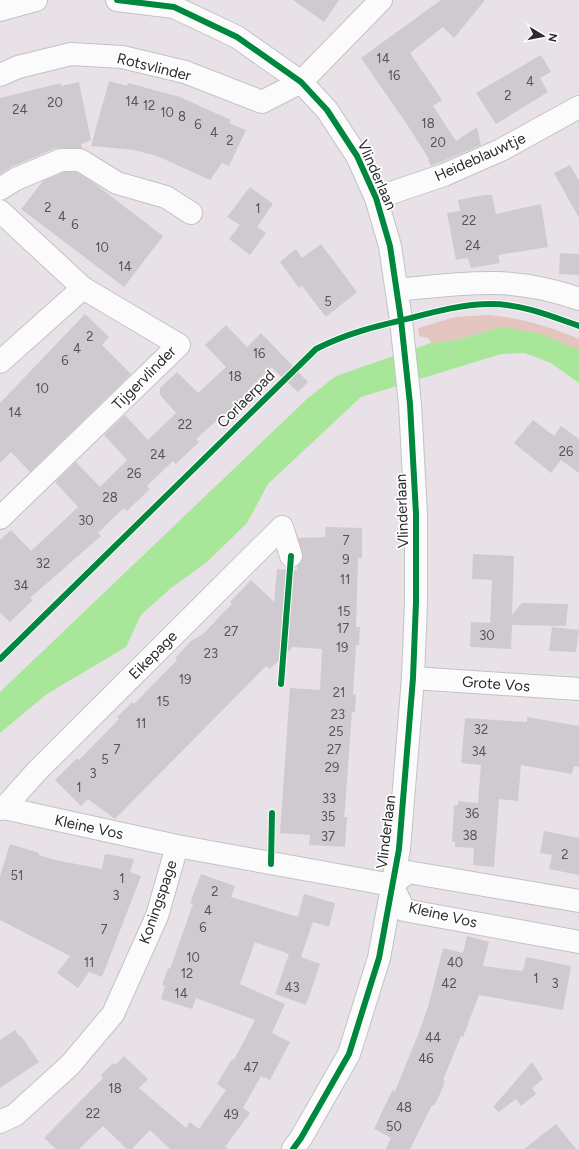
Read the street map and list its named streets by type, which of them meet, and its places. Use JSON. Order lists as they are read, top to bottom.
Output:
{
  "streets": {
    "street": [
      "Rotsvlinder",
      "Heideblauwtje",
      "Vlinderlaan",
      "Tijgervlinder",
      "Eikepage",
      "Grote Vos",
      "Kleine Vos",
      "Koningspage"
    ],
    "cycle path": ["Corlaerpad"]
  },
  "crossings": [
    ["Rotsvlinder", "Vlinderlaan"],
    ["Heideblauwtje", "Vlinderlaan"],
    ["Vlinderlaan", "Grote Vos"],
    ["Vlinderlaan", "Kleine Vos"],
    ["Vlinderlaan", "Koningspage"],
    ["Eikepage", "Kleine Vos"],
    ["Kleine Vos", "Koningspage"]
  ],
  "house_numbers": [
    "14",
    "16",
    "4",
    "2",
    "14",
    "20",
    "12",
    "24",
    "10",
    "8",
    "18",
    "6",
    "4",
    "2",
    "20",
    "2",
    "1",
    "4",
    "22",
    "6",
    "24",
    "10",
    "14",
    "5",
    "2",
    "4",
    "16",
    "6",
    "18",
    "10",
    "14",
    "22",
    "26",
    "24",
    "26",
    "28",
    "30",
    "7",
    "9",
    "32",
    "11",
    "34",
    "15",
    "17",
    "27",
    "30",
    "19",
    "23",
    "19",
    "21",
    "15",
    "23",
    "11",
    "32",
    "25",
    "7",
    "27",
    "34",
    "5",
    "29",
    "3",
    "1",
    "33",
    "36",
    "35",
    "38",
    "37",
    "2",
    "51",
    "1",
    "2",
    "3",
    "4",
    "6",
    "7",
    "10",
    "11",
    "40",
    "12",
    "1",
    "42",
    "3",
    "43",
    "14",
    "44",
    "46",
    "47",
    "18",
    "48",
    "22",
    "49",
    "50"
  ],
  "north": "right"
}
